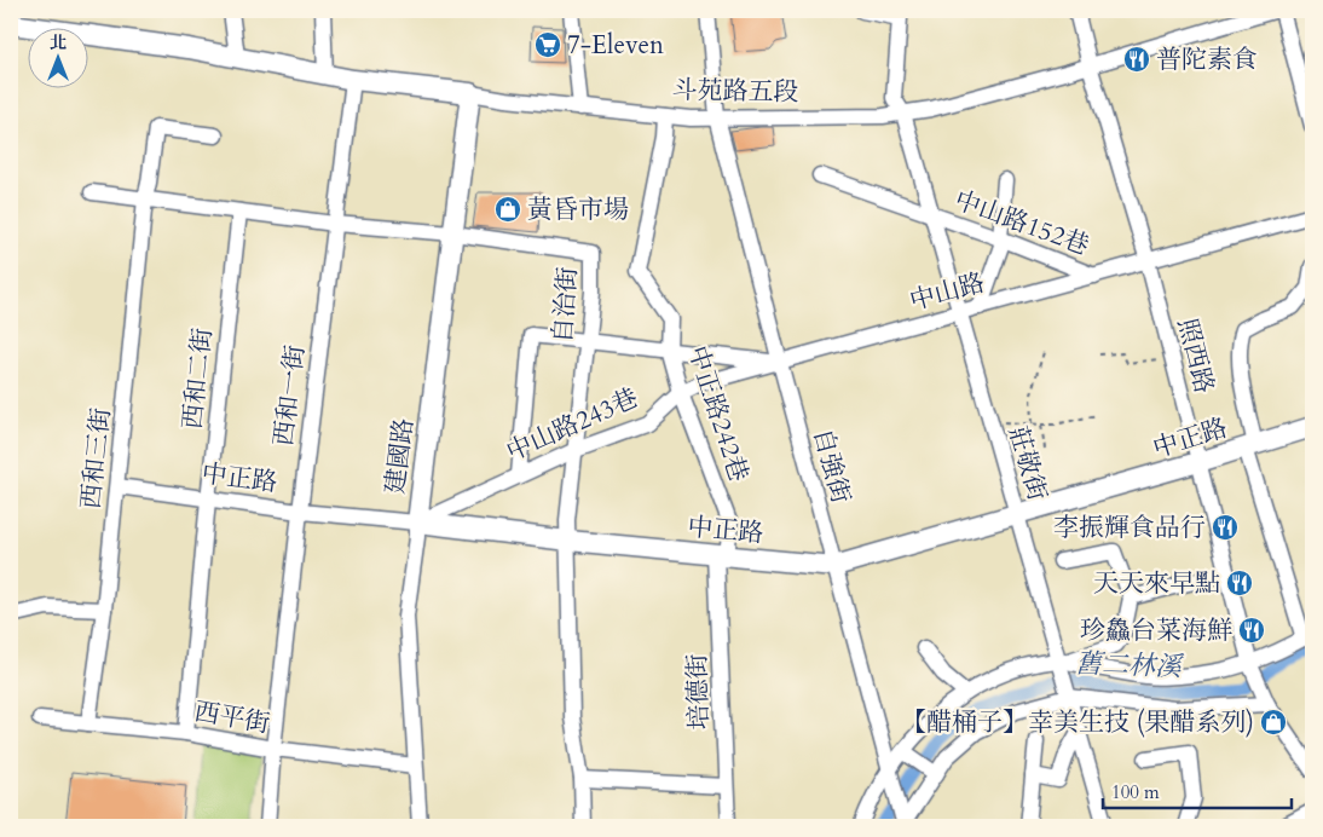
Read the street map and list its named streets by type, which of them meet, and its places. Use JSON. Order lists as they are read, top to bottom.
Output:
{
  "streets": {
    "main road": ["斗苑路五段", "中正路", "建國路"],
    "street": [
      "中山路152巷",
      "中山路",
      "自治街",
      "照西路",
      "西和二街",
      "西和一街",
      "中正路242巷",
      "中山路243巷",
      "西和三街",
      "莊敬街",
      "自強街",
      "培德街",
      "西平街"
    ]
  },
  "crossings": [
    ["斗苑路五段", "照西路"],
    ["斗苑路五段", "西和一街"],
    ["斗苑路五段", "中正路242巷"],
    ["斗苑路五段", "建國路"],
    ["斗苑路五段", "莊敬街"],
    ["斗苑路五段", "自強街"],
    ["中山路152巷", "中山路"],
    ["中山路152巷", "莊敬街"],
    ["中山路", "自治街"],
    ["中山路", "照西路"],
    ["中山路", "中正路242巷"],
    ["中山路", "中山路243巷"],
    ["中山路", "莊敬街"],
    ["中山路", "自強街"],
    ["自治街", "西和二街"],
    ["自治街", "西和一街"],
    ["自治街", "中山路243巷"],
    ["自治街", "中正路"],
    ["自治街", "建國路"],
    ["自治街", "西和三街"],
    ["照西路", "中正路"],
    ["西和二街", "中正路"],
    ["西和二街", "西平街"],
    ["西和一街", "中正路"],
    ["西和一街", "西平街"],
    ["中正路242巷", "中山路243巷"],
    ["中正路242巷", "中正路"],
    ["中正路242巷", "培德街"],
    ["中山路243巷", "中正路"],
    ["中山路243巷", "建國路"],
    ["中山路243巷", "自強街"],
    ["中正路", "建國路"],
    ["中正路", "西和三街"],
    ["中正路", "莊敬街"],
    ["中正路", "自強街"],
    ["中正路", "培德街"],
    ["建國路", "西平街"],
    ["西和三街", "西平街"]
  ],
  "water": ["舊二林溪"],
  "places": {
    "supermarket": ["7-Eleven"],
    "restaurant": [
      "普陀素食",
      "李振輝食品行",
      "天天來早點",
      "珍鱻台菜海鮮"
    ],
    "shop": ["黃昏市場", "【醋桶子】幸美生技 (果醋系列)"]
  },
  "scale_bar": "100 m",
  "north": "top"
}
